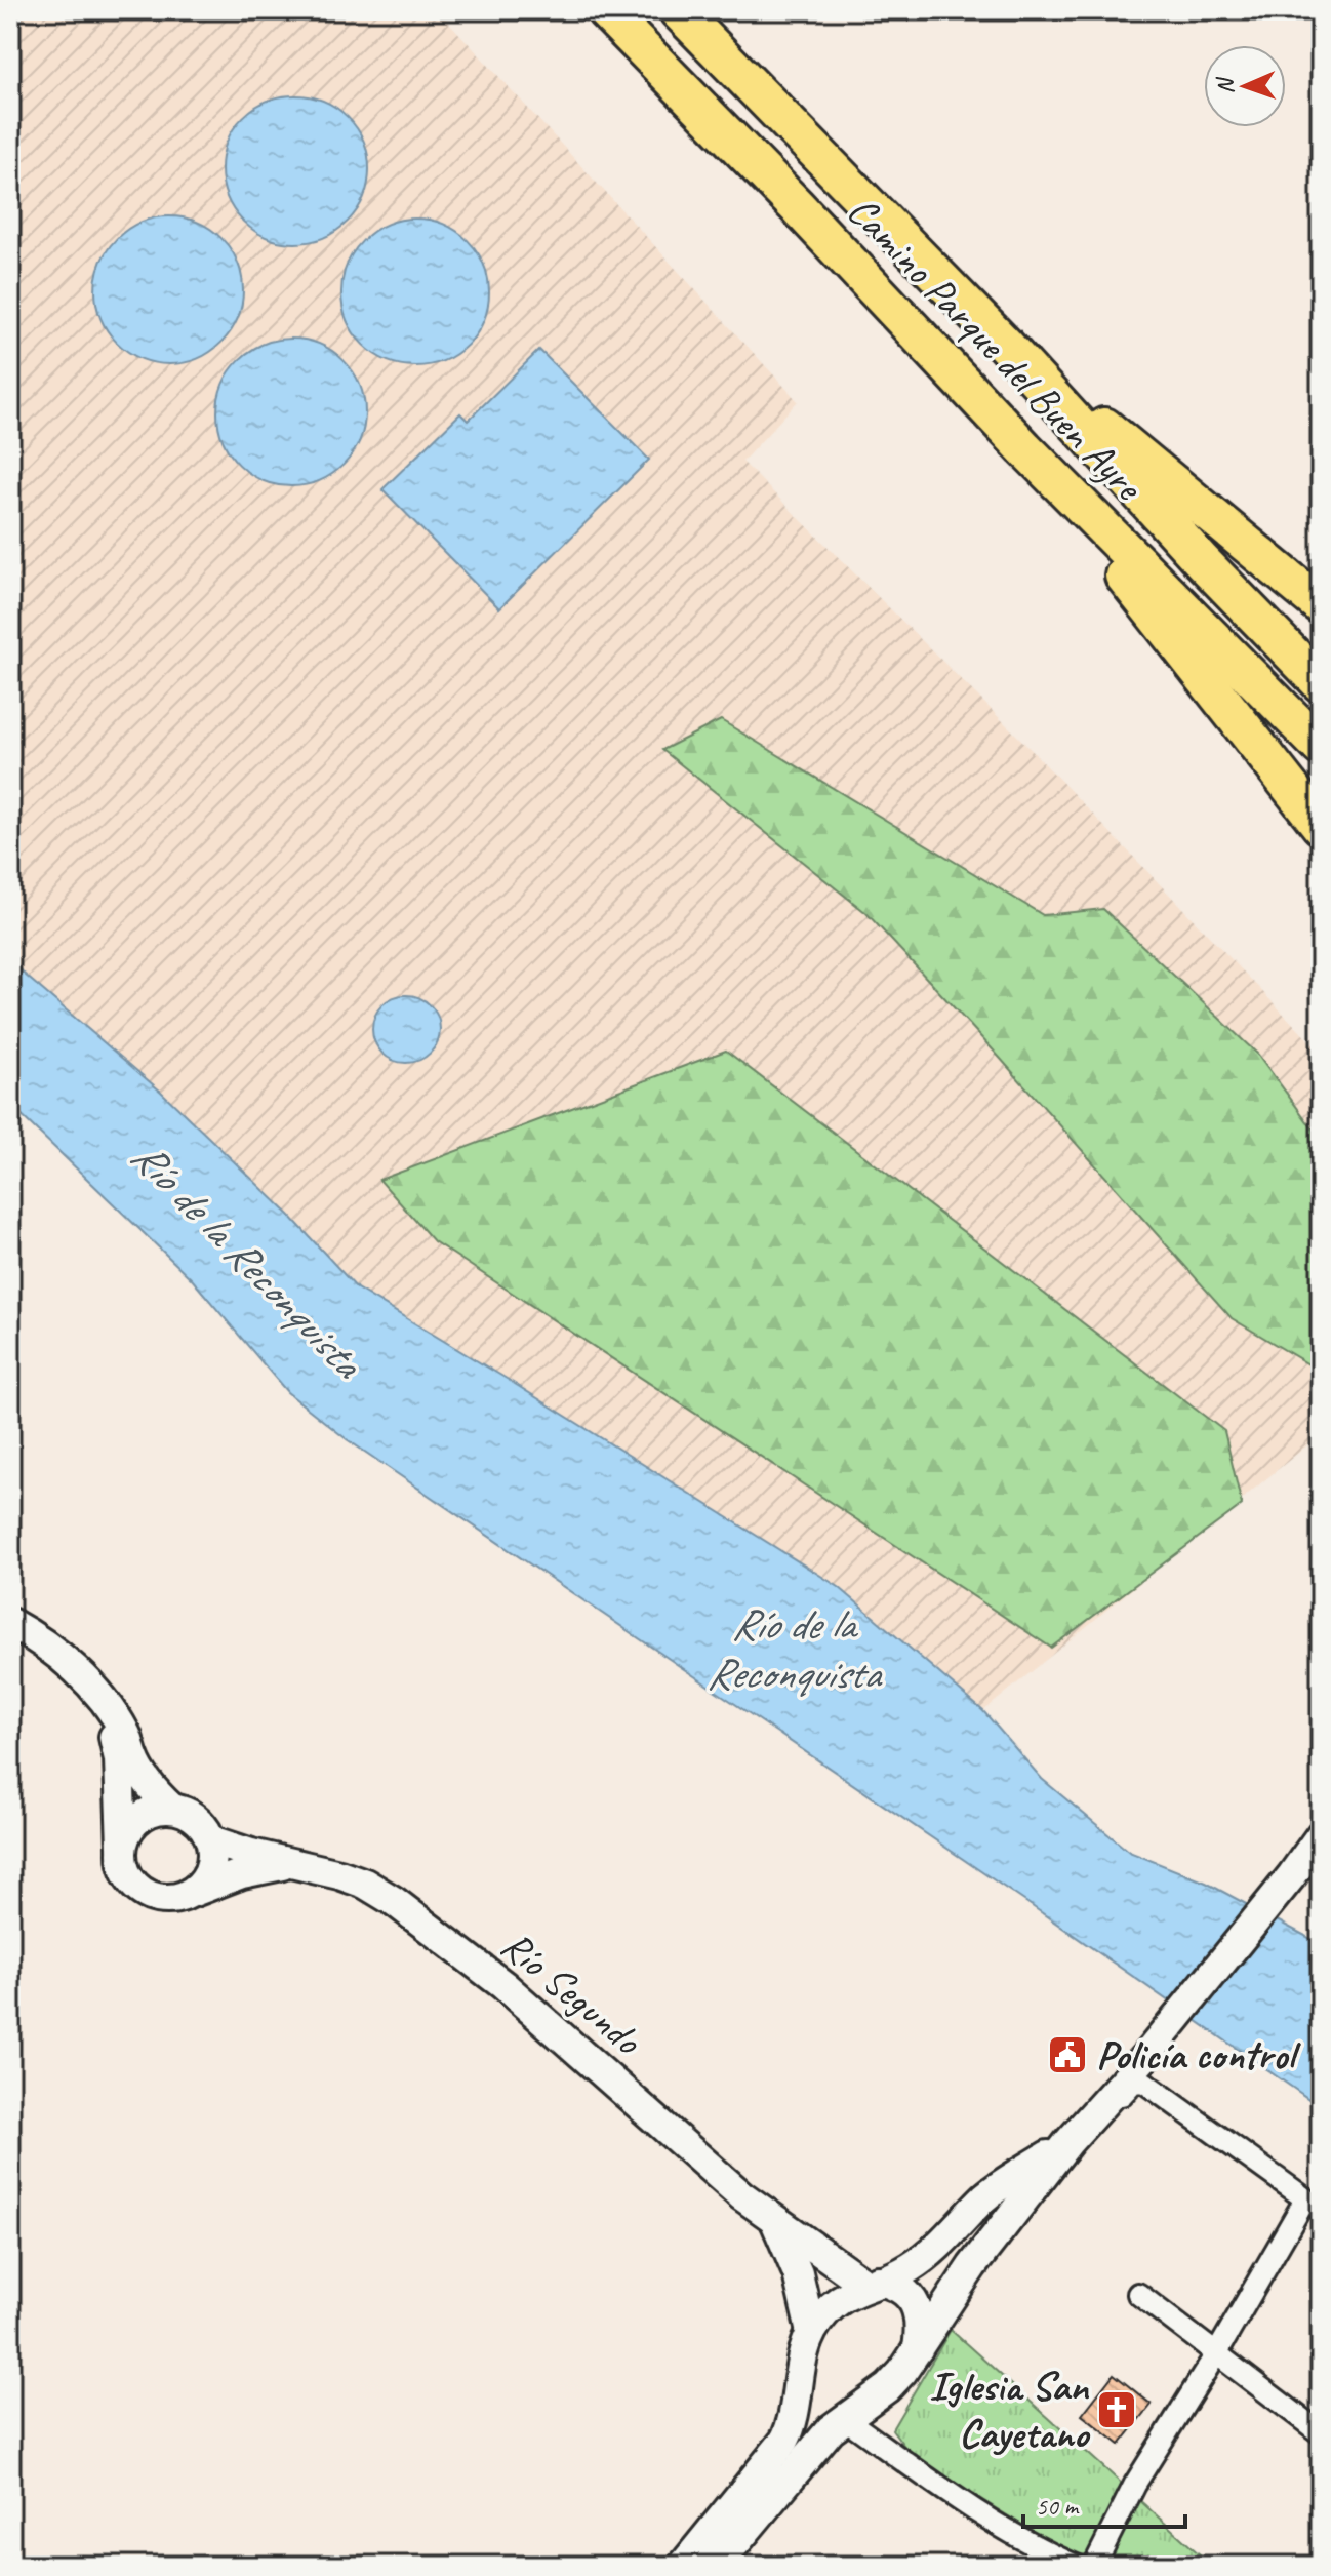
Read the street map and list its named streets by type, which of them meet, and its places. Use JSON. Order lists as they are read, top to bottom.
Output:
{
  "streets": {
    "highway": ["Camino Parque del Buen Ayre"],
    "street": ["Río Segundo"]
  },
  "water": ["Río de la Reconquista"],
  "places": {
    "public building": ["Policía control"],
    "church": ["Iglesia San Cayetano"]
  },
  "scale_bar": "50 m",
  "north": "left"
}
